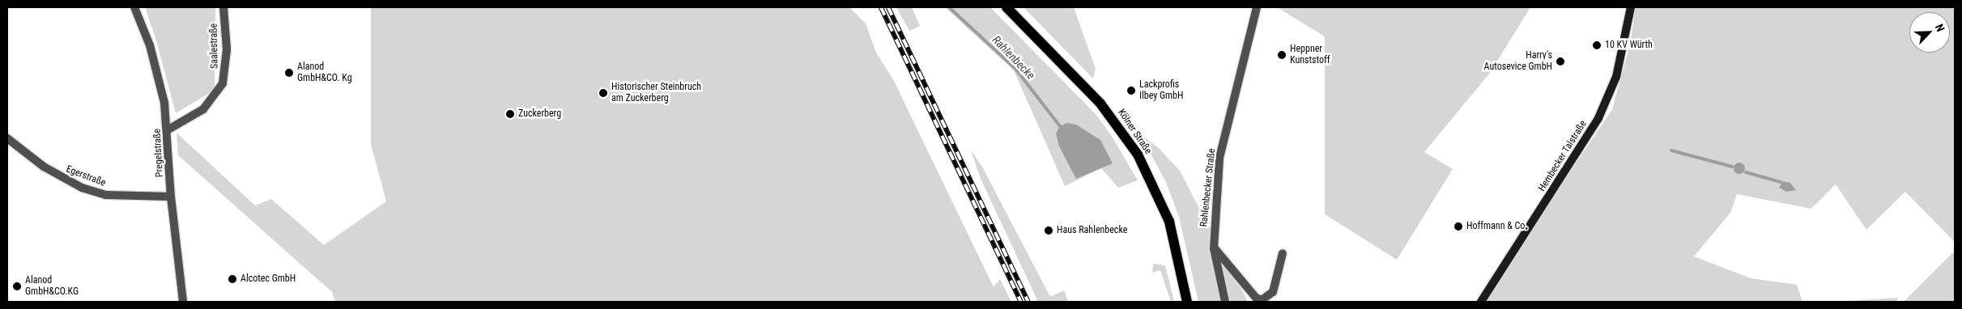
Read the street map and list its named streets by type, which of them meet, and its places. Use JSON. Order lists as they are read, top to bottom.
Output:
{
  "streets": {
    "main road": ["Kölner Straße"],
    "street": [
      "Saalestraße",
      "Pregelstraße",
      "Hembecker Talstraße",
      "Egerstraße",
      "Rahlenbecker Straße"
    ]
  },
  "crossings": [
    ["Saalestraße", "Pregelstraße"],
    ["Pregelstraße", "Egerstraße"]
  ],
  "water": ["Rahlenbecke"],
  "places": [
    "10 KV Würth",
    "Heppner Kunststoff",
    "Harry's Autosevice GmbH",
    "Alanod GmbH&CO. Kg",
    "Lackprofis Ilbey GmbH",
    "Historischer Steinbruch am Zuckerberg",
    "Zuckerberg",
    "Hoffmann & Co.",
    "Haus Rahlenbecke",
    "Alcotec GmbH",
    "Alanod GmbH&CO.KG"
  ],
  "north": "top right"
}
